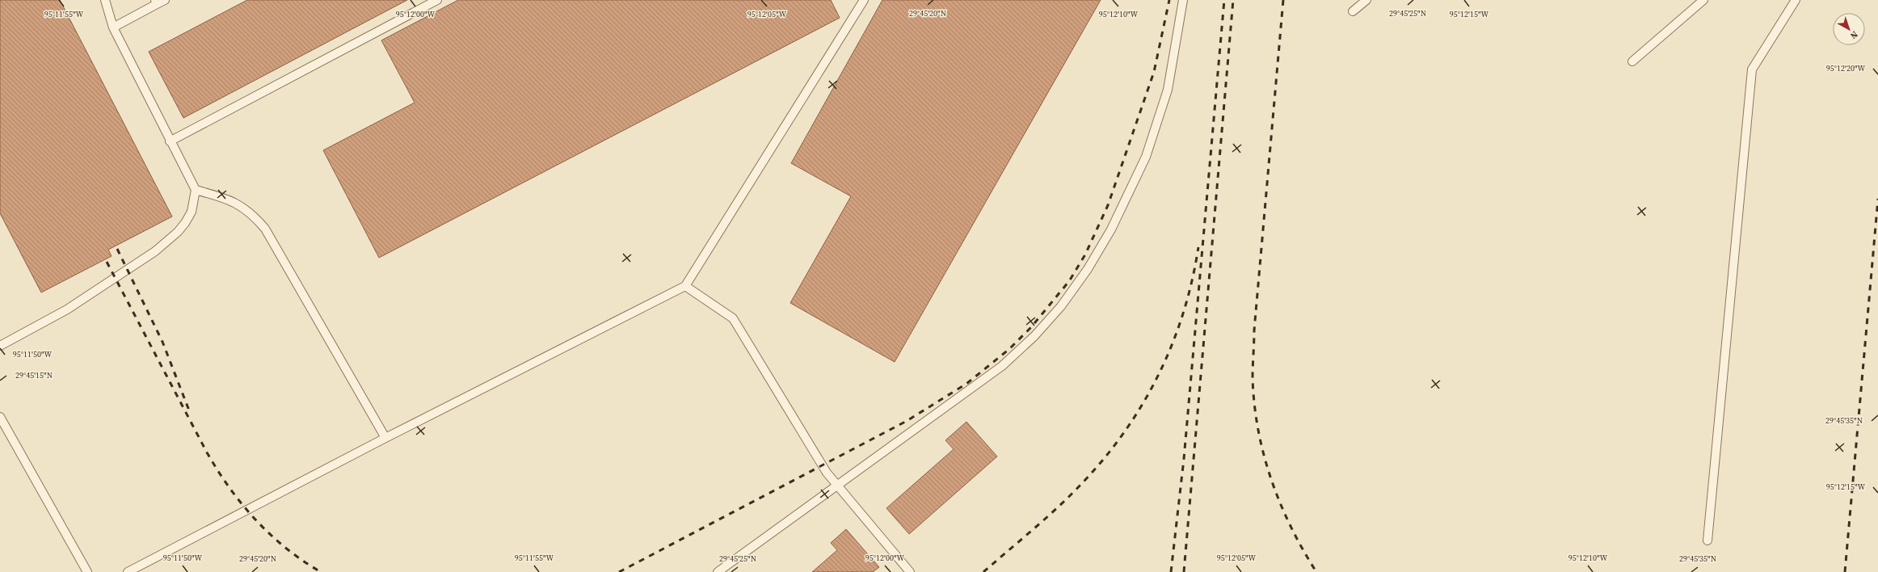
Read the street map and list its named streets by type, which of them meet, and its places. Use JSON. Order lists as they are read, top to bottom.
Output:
{
  "north": "bottom right",
  "coordinates": [
    "29°45'20\"N",
    "29°45'25\"N",
    "95°12'00\"W",
    "95°12'05\"W",
    "95°12'10\"W",
    "95°11'55\"W",
    "95°12'15\"W",
    "95°12'20\"W",
    "95°11'50\"W",
    "29°45'15\"N",
    "29°45'35\"N"
  ]
}
